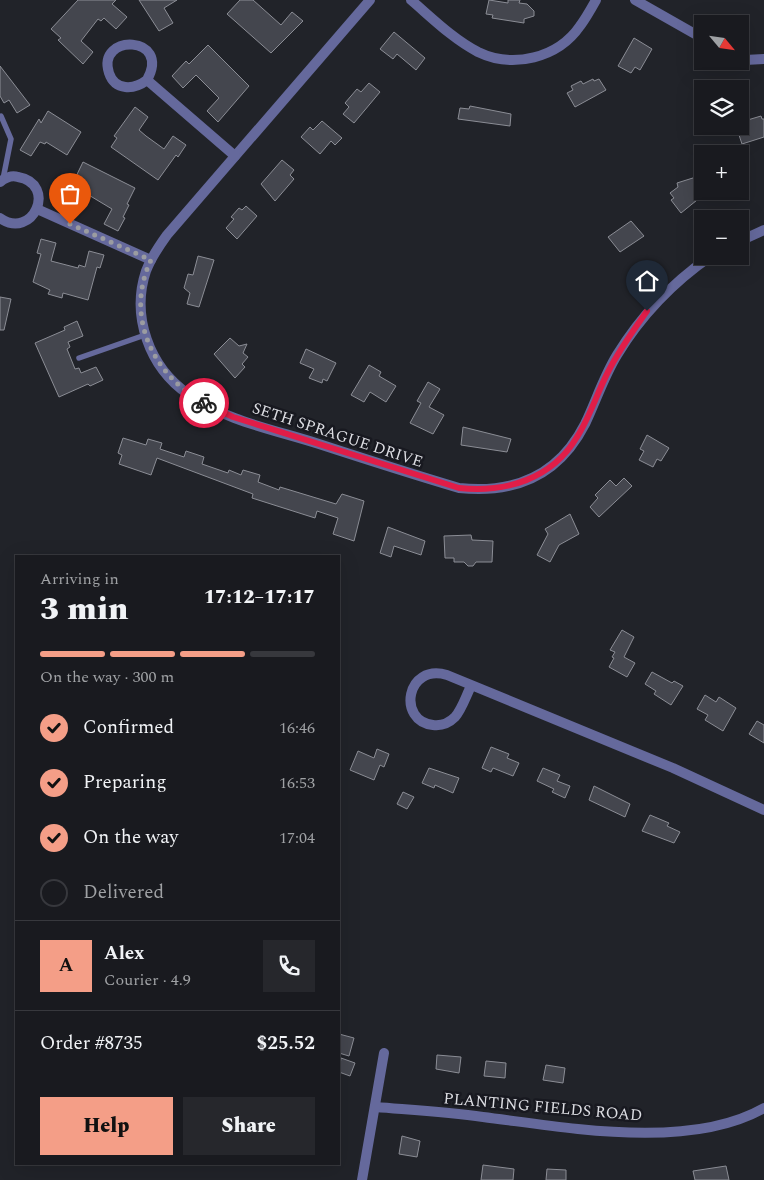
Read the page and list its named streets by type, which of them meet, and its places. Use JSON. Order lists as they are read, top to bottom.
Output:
{
  "streets": {
    "street": ["SETH SPRAGUE DRIVE", "PLANTING FIELDS ROAD"]
  },
  "north": "bottom right",
  "page": {
    "map_buttons": ["+", "−"],
    "heading": ["3 min", "Arriving in", "17:12–17:17"],
    "panel": [
      "Alex",
      "Courier · 4.9",
      "Order #8735",
      "$25.52"
    ],
    "bar": "On the way · 300 m",
    "list": [
      ["Confirmed", "16:46"],
      ["Preparing", "16:53"],
      ["On the way", "17:04"],
      "Delivered"
    ],
    "round": "A",
    "buttons": ["Help", "Share"]
  }
}
